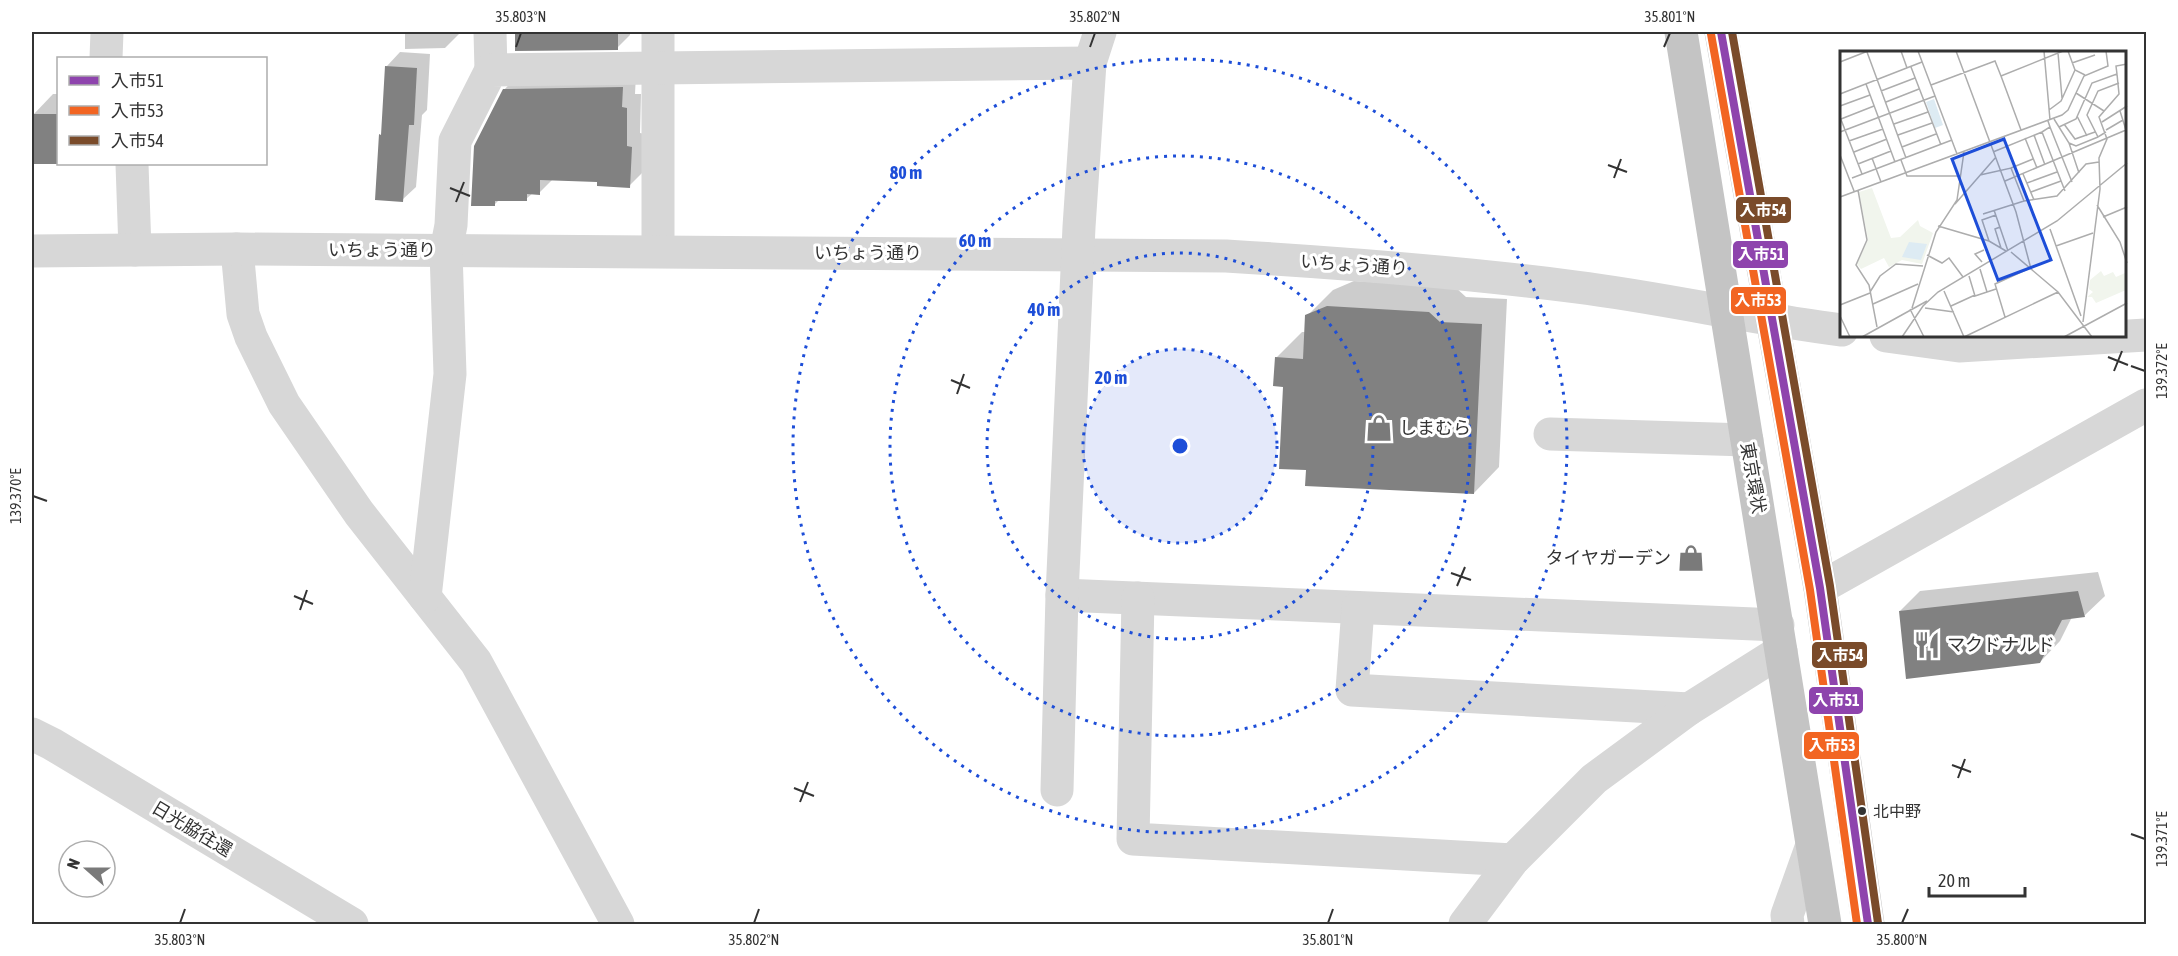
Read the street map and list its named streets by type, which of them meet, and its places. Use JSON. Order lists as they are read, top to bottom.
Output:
{
  "streets": {
    "highway": ["東京環状"],
    "street": ["いちょう通り", "日光脇往還"]
  },
  "crossings": [
    ["いちょう通り", "東京環状"]
  ],
  "places": {
    "shop": ["しまむら", "タイヤガーデン"],
    "restaurant": ["マクドナルド"],
    "other": ["北中野"]
  },
  "lines": ["transit line 入市51", "transit line 入市54", "transit line 入市53"],
  "legend": ["入市51", "入市53", "入市54"],
  "scale_bar": "20 m",
  "north": "left",
  "coordinates": [
    "35.803°N",
    "35.802°N",
    "35.801°N",
    "139.372°E",
    "139.370°E",
    "139.371°E",
    "35.800°N"
  ],
  "rings": [
    "80 m",
    "60 m",
    "40 m",
    "20 m"
  ]
}
